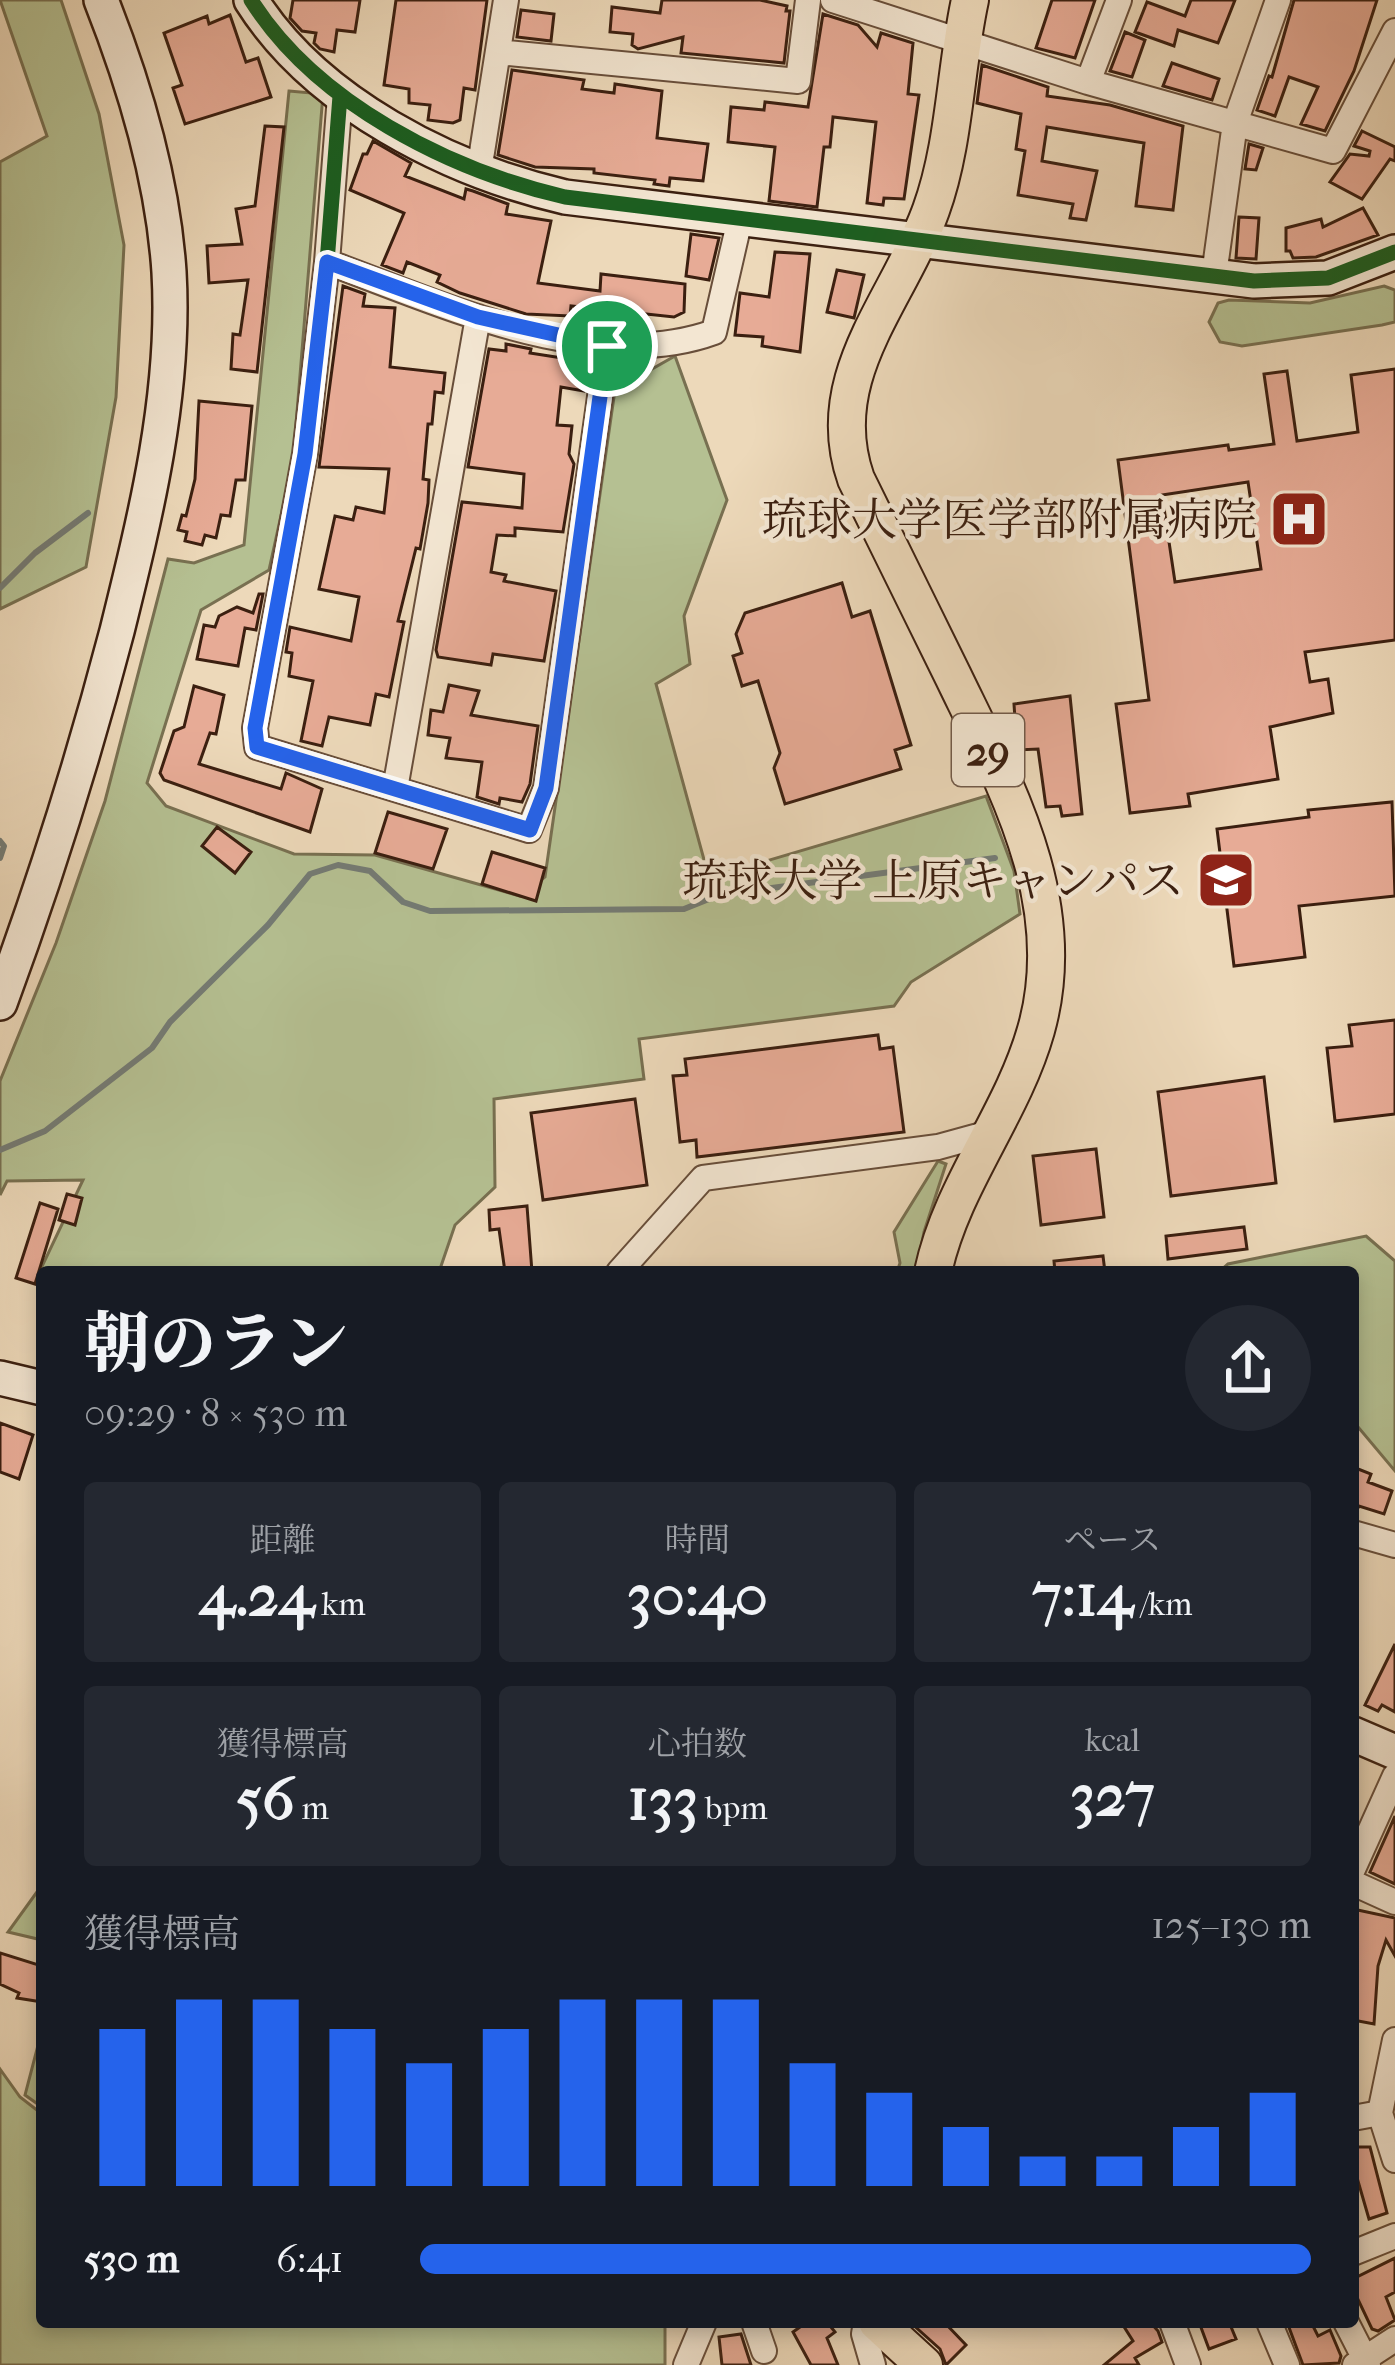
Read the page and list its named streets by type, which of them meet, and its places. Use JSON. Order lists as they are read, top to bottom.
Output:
{
  "streets": {
    "main road": ["29"]
  },
  "places": {
    "hospital": ["琉球大学医学部附属病院"],
    "school or university": ["琉球大学 上原キャンパス"]
  },
  "page": {
    "heading": ["朝のラン", "09:29 · 8 × 530 m"],
    "stats": [
      ["距離", "4.24 km"],
      ["時間", "30:40"],
      ["ペース", "7:14 /km"],
      ["獲得標高", "56 m"],
      ["心拍数", "133 bpm"],
      ["kcal", "327"]
    ],
    "chart": ["獲得標高", "125–130 m"],
    "list": [
      {
        "name": "530 m",
        "note": "6:41"
      }
    ]
  }
}
